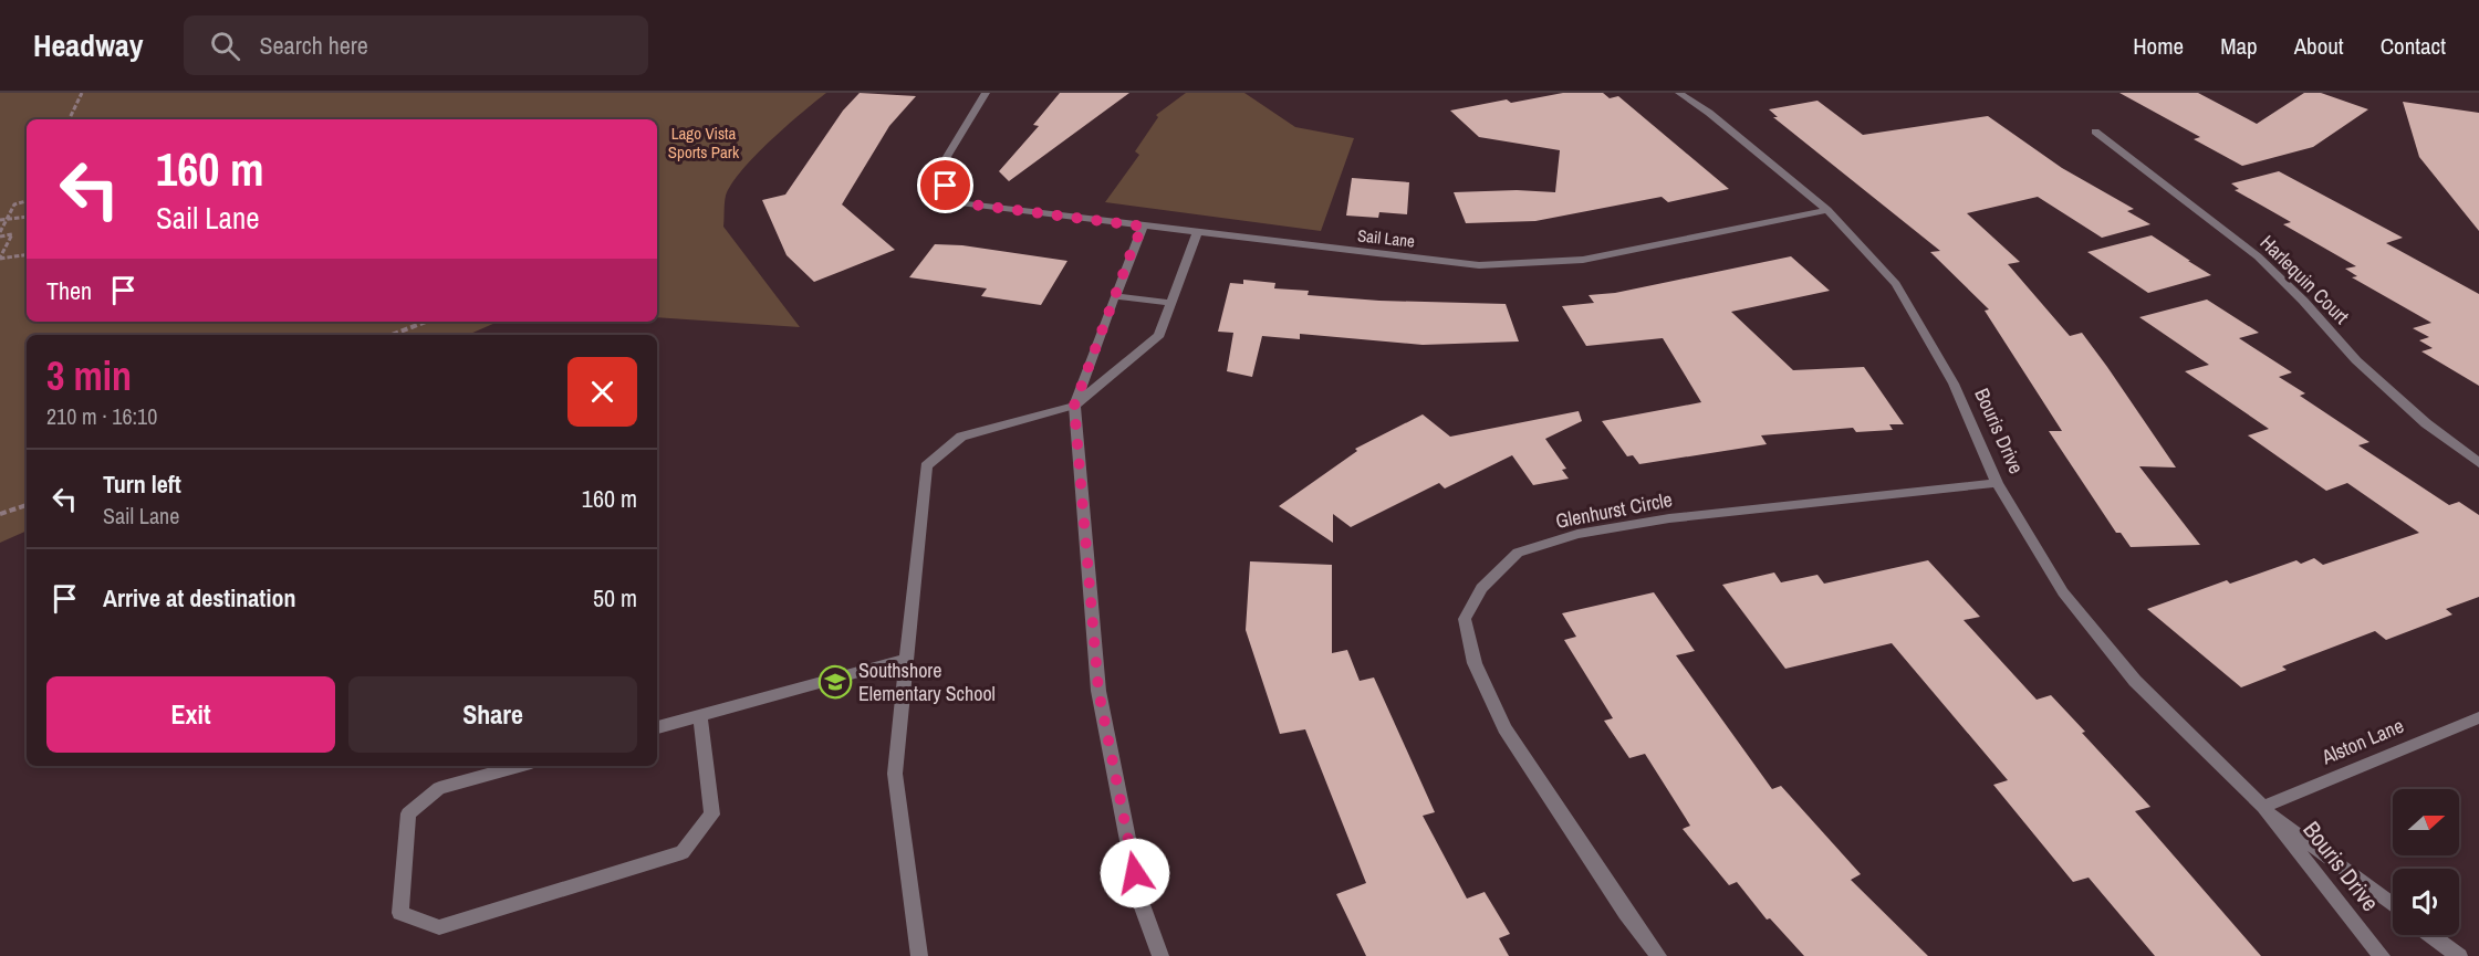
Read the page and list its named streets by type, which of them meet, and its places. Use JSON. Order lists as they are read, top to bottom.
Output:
{
  "streets": {
    "street": [
      "Sail Lane",
      "Harlequin Court",
      "Bouris Drive",
      "Glenhurst Circle",
      "Alston Lane"
    ]
  },
  "crossings": [
    ["Sail Lane", "Bouris Drive"],
    ["Bouris Drive", "Glenhurst Circle"],
    ["Bouris Drive", "Alston Lane"]
  ],
  "parks": ["Lago Vista Sports Park"],
  "places": {
    "school or university": ["Southshore Elementary School"]
  },
  "north": "right",
  "page": {
    "header": "Headway",
    "search": "Search here",
    "nav": [
      "Home",
      "Map",
      "About",
      "Contact"
    ],
    "turn": ["160 m", "Sail Lane"],
    "then": "Then",
    "heading": ["3 min", "210 m · 16:10"],
    "list": [
      {
        "name": "Turn left",
        "note": "Sail Lane",
        "value": "160 m"
      },
      {
        "name": "Arrive at destination",
        "value": "50 m"
      }
    ],
    "buttons": ["Exit", "Share"]
  }
}
